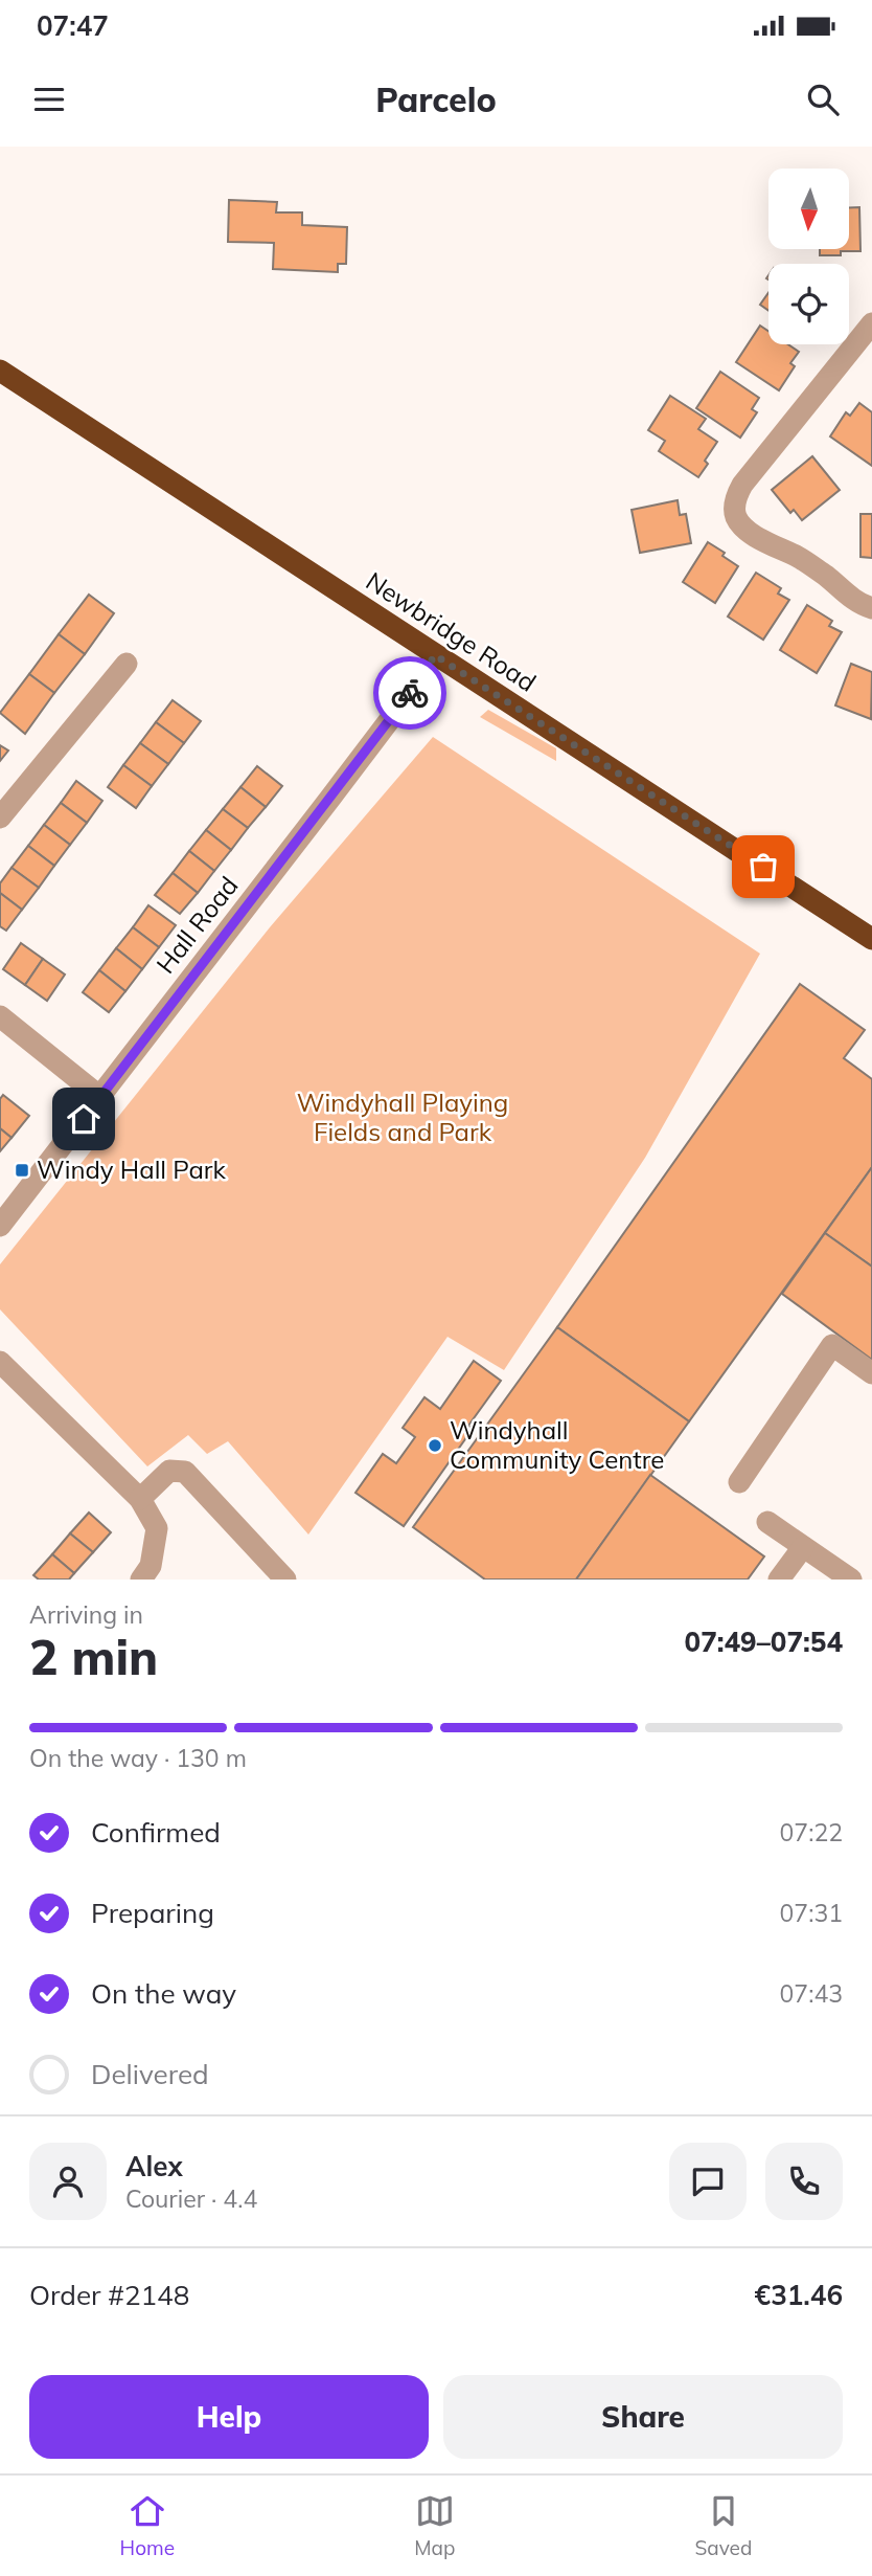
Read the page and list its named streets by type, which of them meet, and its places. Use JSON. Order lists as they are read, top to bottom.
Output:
{
  "streets": {
    "highway": ["Newbridge Road"],
    "street": ["Hall Road"]
  },
  "crossings": [
    ["Newbridge Road", "Hall Road"]
  ],
  "parks": ["Windyhall Playing Fields and Park"],
  "places": {
    "transit": ["Windy Hall Park"],
    "other": ["Windyhall Community Centre"]
  },
  "north": "bottom",
  "page": {
    "status": "07:47",
    "header": "Parcelo",
    "heading": ["2 min", "Arriving in", "07:49–07:54"],
    "panel": [
      "Alex",
      "Courier · 4.4",
      "Order #2148",
      "€31.46"
    ],
    "bar": "On the way · 130 m",
    "list": [
      ["Confirmed", "07:22"],
      ["Preparing", "07:31"],
      ["On the way", "07:43"],
      "Delivered"
    ],
    "buttons": ["Help", "Share"],
    "tabs": ["Home", "Map", "Saved"]
  }
}
